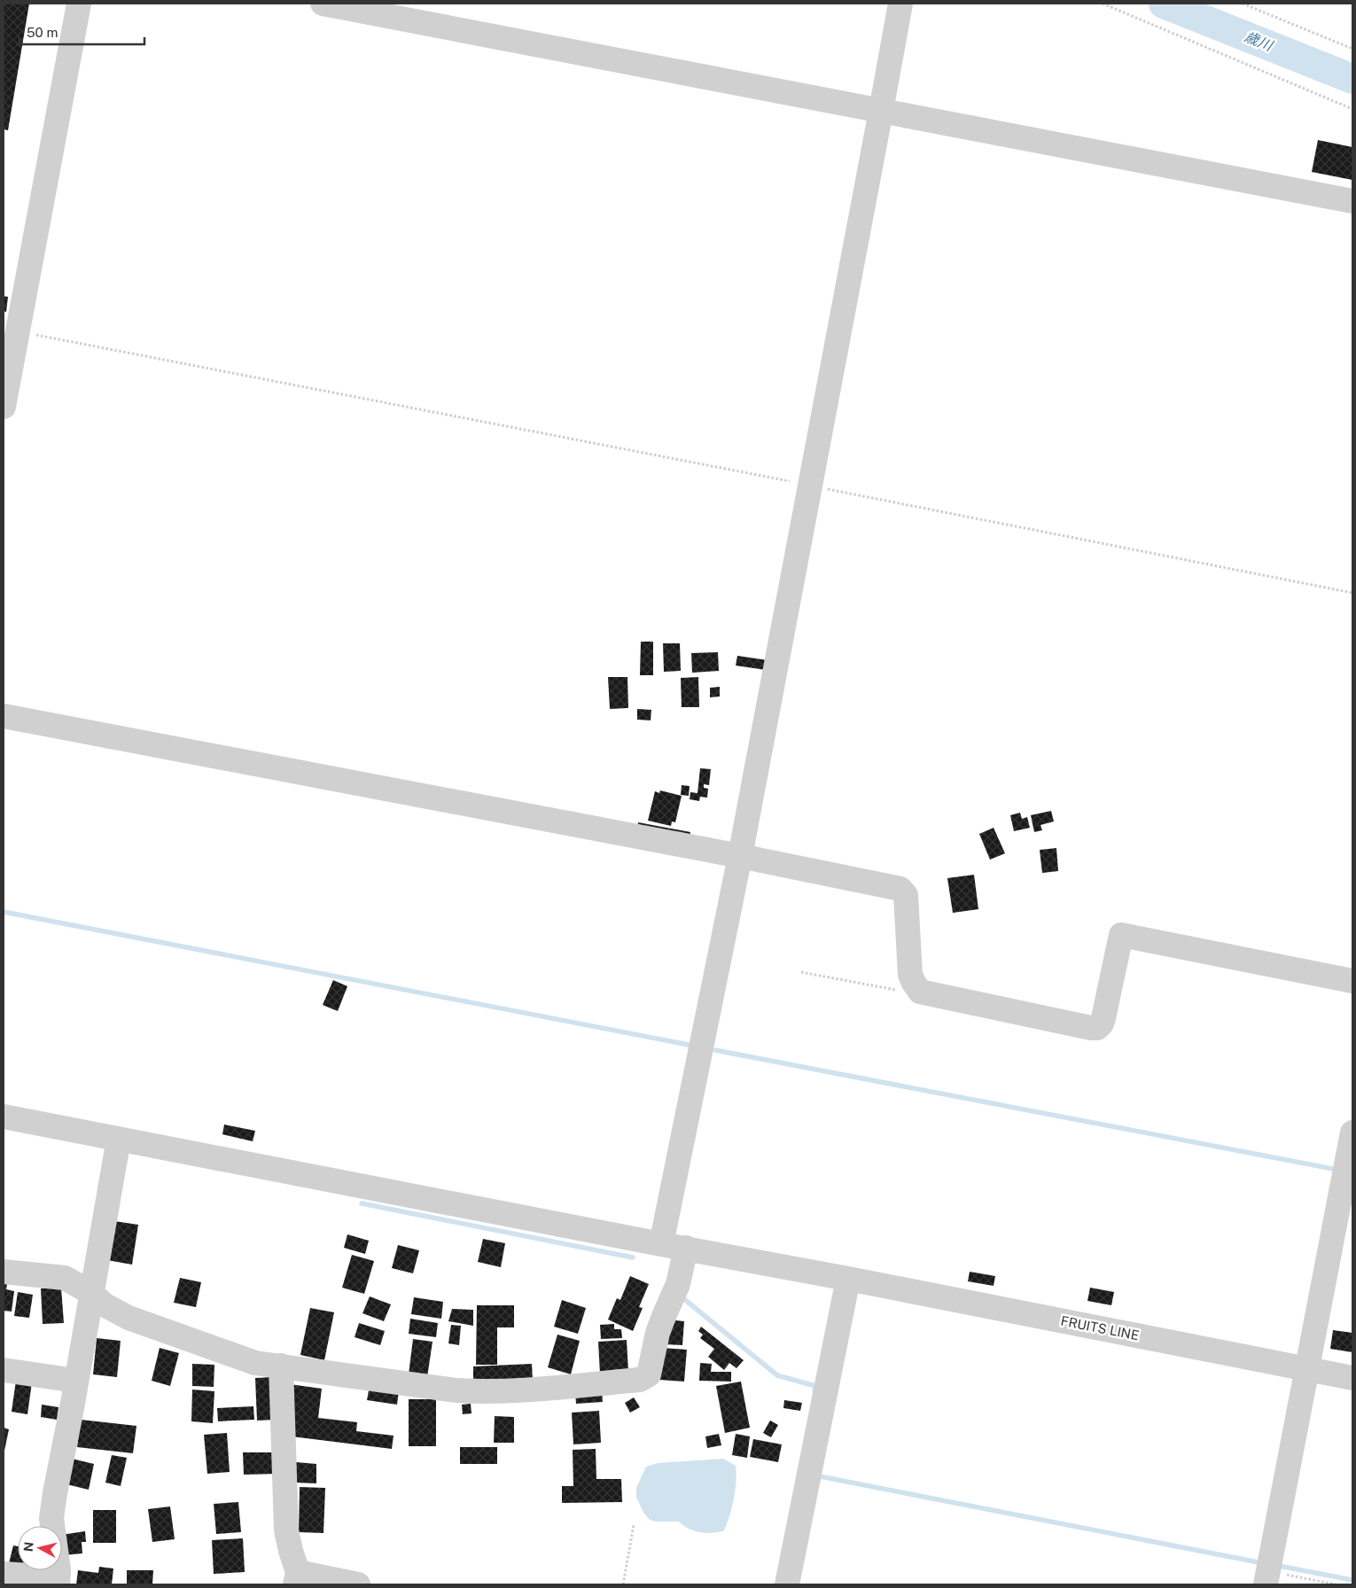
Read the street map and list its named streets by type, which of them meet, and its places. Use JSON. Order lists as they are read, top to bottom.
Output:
{
  "streets": {
    "street": ["FRUITS LINE"]
  },
  "water": ["歳川"],
  "scale_bar": "50 m",
  "north": "left"
}
